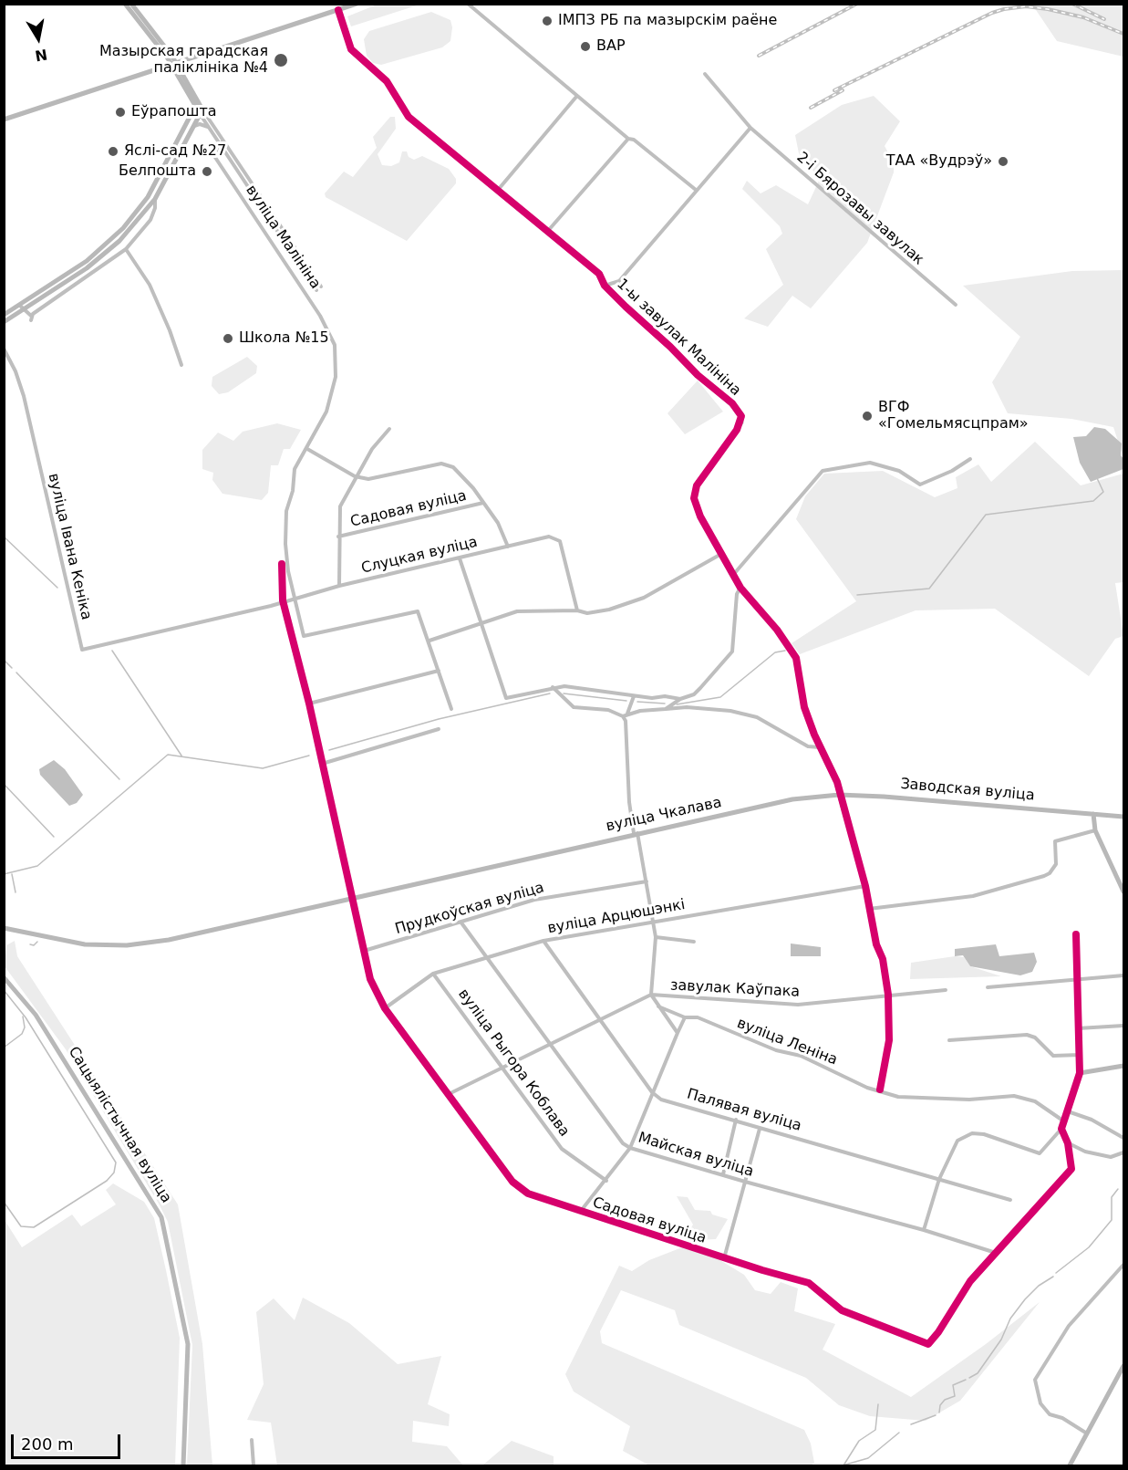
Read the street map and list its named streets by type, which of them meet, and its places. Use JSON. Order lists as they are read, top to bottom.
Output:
{
  "streets": {
    "main road": [
      "1-ы завулак Малініна",
      "Заводская вуліца",
      "вуліца Чкалава",
      "Сацыялістычная вуліца"
    ],
    "street": [
      "2-і Бярозавы завулак",
      "вуліца Малініна",
      "Садовая вуліца",
      "вуліца Івана Кеніка",
      "Слуцкая вуліца",
      "Прудкоўская вуліца",
      "вуліца Арцюшэнкі",
      "завулак Каўпака",
      "вуліца Леніна",
      "вуліца Рыгора Коблава",
      "Палявая вуліца",
      "Майская вуліца"
    ]
  },
  "crossings": [
    ["1-ы завулак Малініна", "Заводская вуліца"],
    ["1-ы завулак Малініна", "вуліца Чкалава"],
    ["Садовая вуліца", "Слуцкая вуліца"],
    ["Садовая вуліца", "вуліца Чкалава"],
    ["Садовая вуліца", "Прудкоўская вуліца"],
    ["Садовая вуліца", "вуліца Арцюшэнкі"],
    ["Садовая вуліца", "Майская вуліца"],
    ["вуліца Івана Кеніка", "Слуцкая вуліца"],
    ["Заводская вуліца", "вуліца Чкалава"],
    ["вуліца Чкалава", "завулак Каўпака"],
    ["Прудкоўская вуліца", "завулак Каўпака"],
    ["Прудкоўская вуліца", "Майская вуліца"],
    ["вуліца Арцюшэнкі", "завулак Каўпака"],
    ["вуліца Арцюшэнкі", "вуліца Рыгора Коблава"],
    ["вуліца Арцюшэнкі", "Палявая вуліца"],
    ["вуліца Арцюшэнкі", "Майская вуліца"]
  ],
  "places": [
    "ІМПЗ РБ па мазырскім раёне",
    "ВАР",
    "Мазырская гарадская паліклініка №4",
    "Еўрапошта",
    "Яслі-сад №27",
    "ТАА «Вудрэў»",
    "Белпошта",
    "Школа №15",
    "ВГФ «Гомельмясцпрам»"
  ],
  "scale_bar": "200 m",
  "north": "bottom"
}
